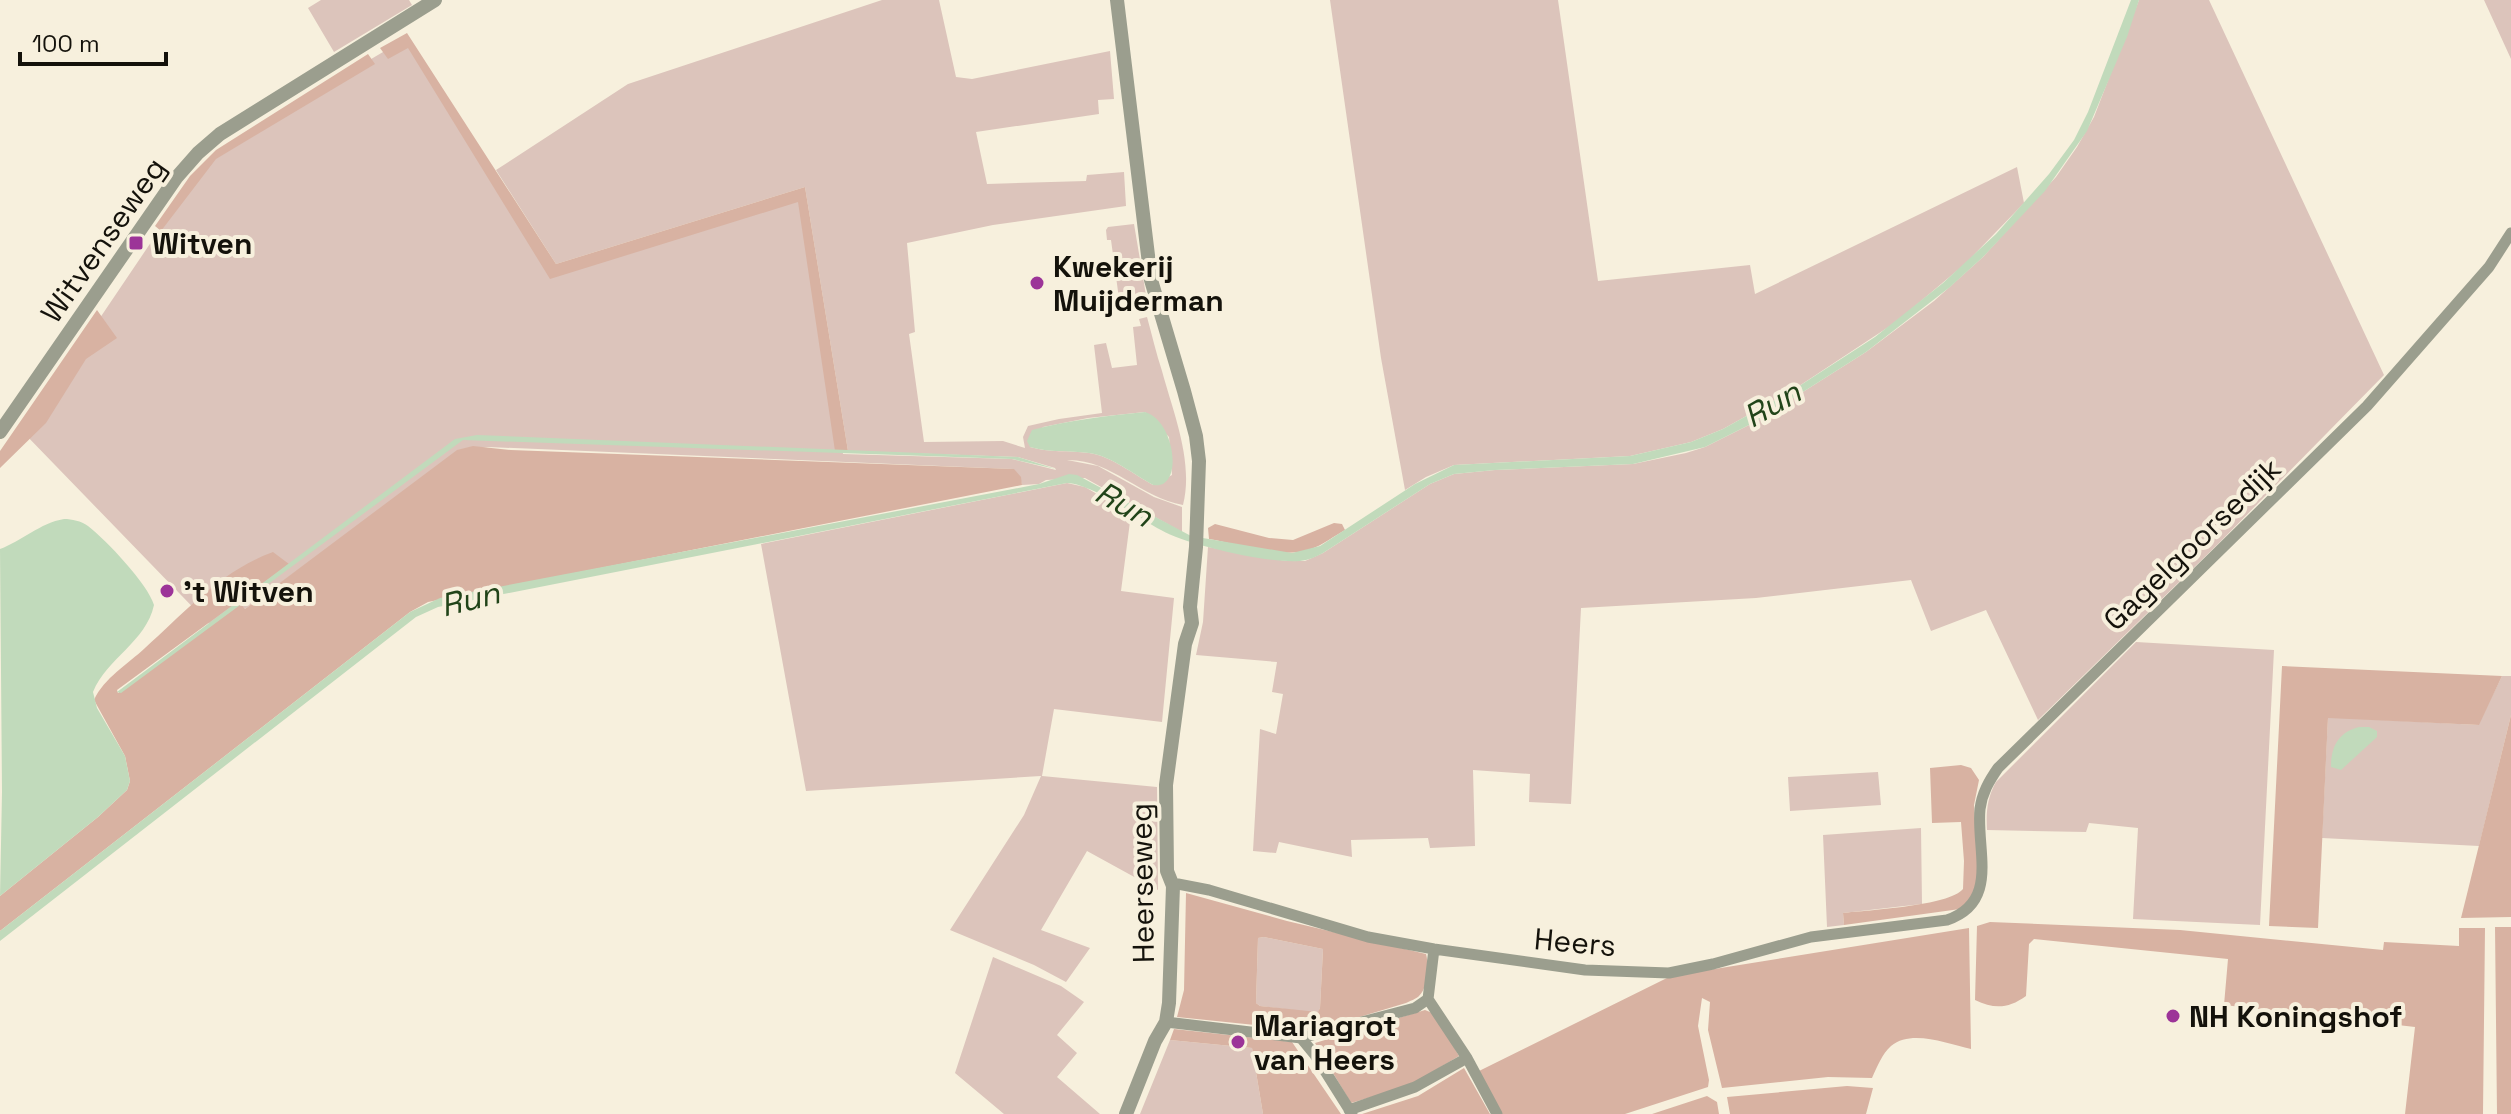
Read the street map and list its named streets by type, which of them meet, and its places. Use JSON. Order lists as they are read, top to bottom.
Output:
{
  "streets": {
    "street": [
      "Witvenseweg",
      "Gagelgoorsedijk",
      "Heerseweg",
      "Heers"
    ]
  },
  "crossings": [
    ["Gagelgoorsedijk", "Heers"],
    ["Heerseweg", "Heers"]
  ],
  "water": ["Run"],
  "places": {
    "transit": ["Witven"],
    "other": [
      "Kwekerij Muijderman",
      "'t Witven",
      "NH Koningshof",
      "Mariagrot van Heers"
    ]
  },
  "scale_bar": "100 m"
}
